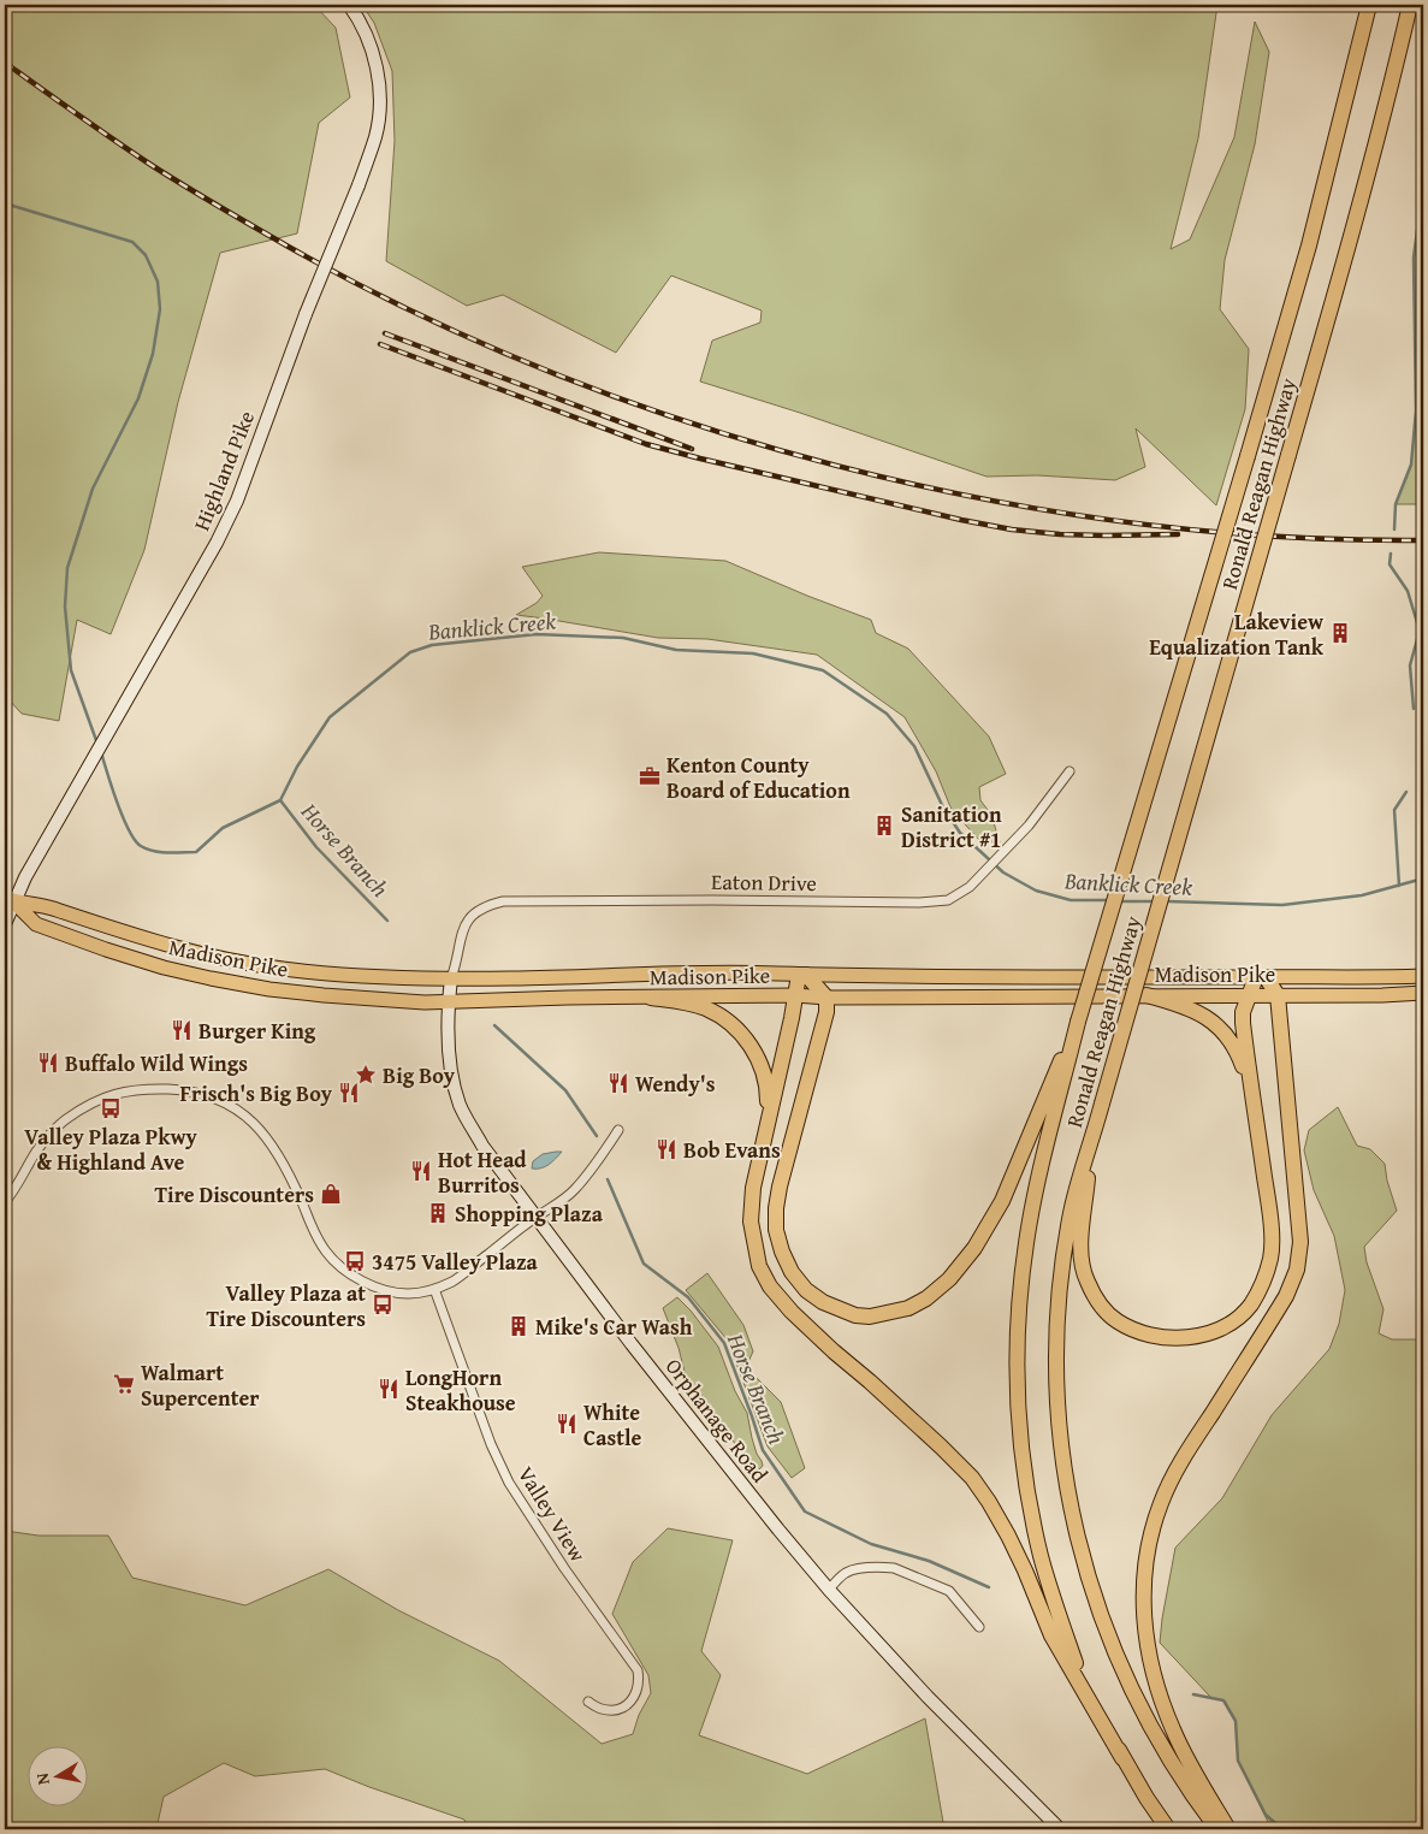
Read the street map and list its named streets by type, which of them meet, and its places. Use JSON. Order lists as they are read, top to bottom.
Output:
{
  "streets": {
    "highway": ["Ronald Reagan Highway"],
    "main road": ["Highland Pike", "Madison Pike", "Orphanage Road"],
    "street": ["Eaton Drive", "Valley View"]
  },
  "crossings": [
    ["Highland Pike", "Madison Pike"],
    ["Eaton Drive", "Madison Pike"],
    ["Eaton Drive", "Orphanage Road"],
    ["Madison Pike", "Orphanage Road"]
  ],
  "water": ["Banklick Creek", "Horse Branch"],
  "places": {
    "building": [
      "Lakeview Equalization Tank",
      "Sanitation District #1",
      "Shopping Plaza",
      "Mike's Car Wash"
    ],
    "office": ["Kenton County Board of Education"],
    "restaurant": [
      "Burger King",
      "Buffalo Wild Wings",
      "Wendy's",
      "Frisch's Big Boy",
      "Bob Evans",
      "Hot Head Burritos",
      "LongHorn Steakhouse",
      "White Castle"
    ],
    "place": ["Big Boy"],
    "bus stop": ["Valley Plaza Pkwy & Highland Ave", "3475 Valley Plaza", "Valley Plaza at Tire Discounters"],
    "shop": ["Tire Discounters"],
    "supermarket": ["Walmart Supercenter"]
  },
  "north": "left"
}
